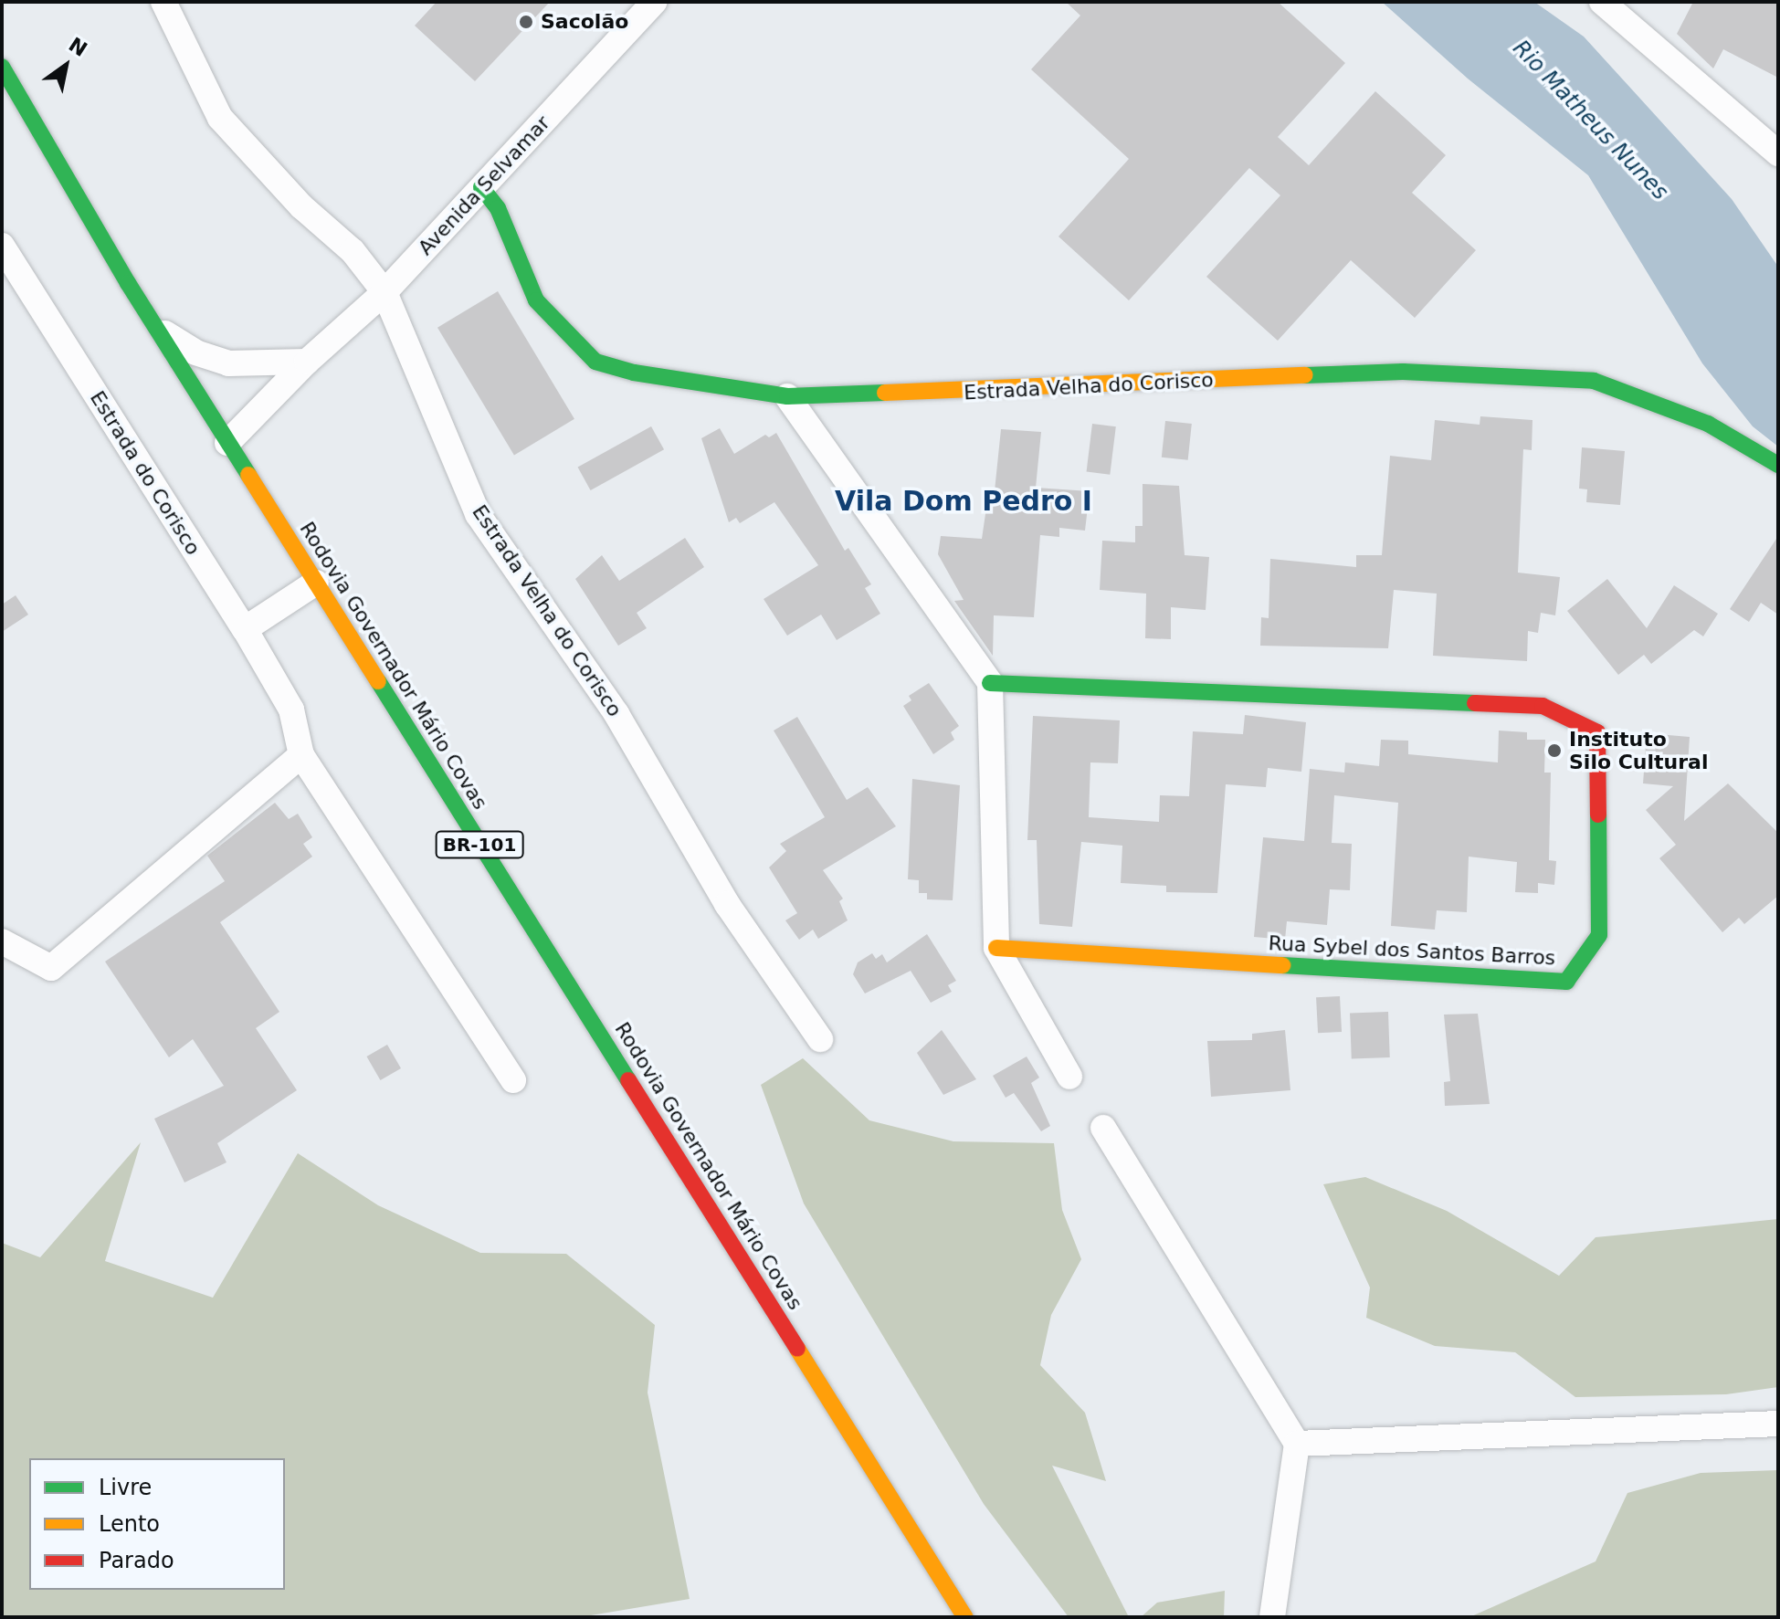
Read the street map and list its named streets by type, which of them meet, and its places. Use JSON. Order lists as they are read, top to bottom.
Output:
{
  "streets": {
    "main road": [
      "Estrada Velha do Corisco",
      "Rodovia Governador Mário Covas",
      "BR-101",
      "Rua Sybel dos Santos Barros"
    ],
    "street": ["Avenida Selvamar", "Estrada do Corisco"]
  },
  "crossings": [
    ["Avenida Selvamar", "Estrada Velha do Corisco"],
    ["Avenida Selvamar", "Rodovia Governador Mário Covas"]
  ],
  "districts": ["Vila Dom Pedro I"],
  "water": ["Rio Matheus Nunes"],
  "places": ["Sacolão", "Instituto Silo Cultural"],
  "legend": ["Livre", "Lento", "Parado"],
  "north": "top right"
}
